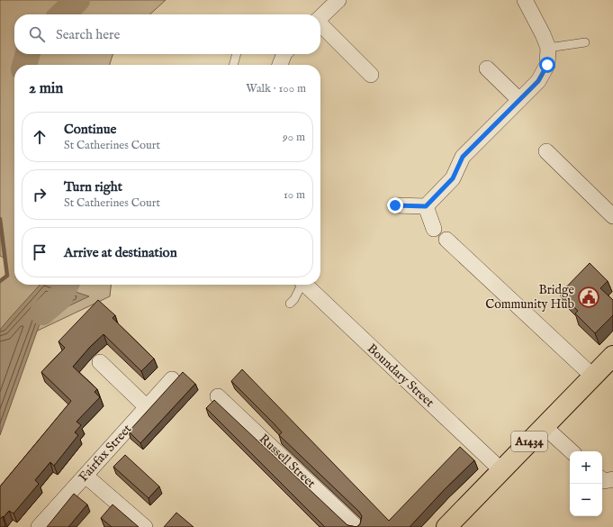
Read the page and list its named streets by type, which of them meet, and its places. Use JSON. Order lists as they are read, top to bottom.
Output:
{
  "streets": {
    "main road": ["A1434"],
    "street": ["Boundary Street", "Fairfax Street", "Russell Street"]
  },
  "crossings": [
    ["Boundary Street", "A1434"]
  ],
  "places": {
    "public building": ["Bridge Community Hub"]
  },
  "page": {
    "search": "Search here",
    "heading": ["2 min", "Walk · 100 m"],
    "list": [
      ["Continue", "St Catherines Court", "90 m"],
      ["Turn right", "St Catherines Court", "10 m"],
      "Arrive at destination"
    ],
    "map_buttons": ["+", "−"]
  }
}
